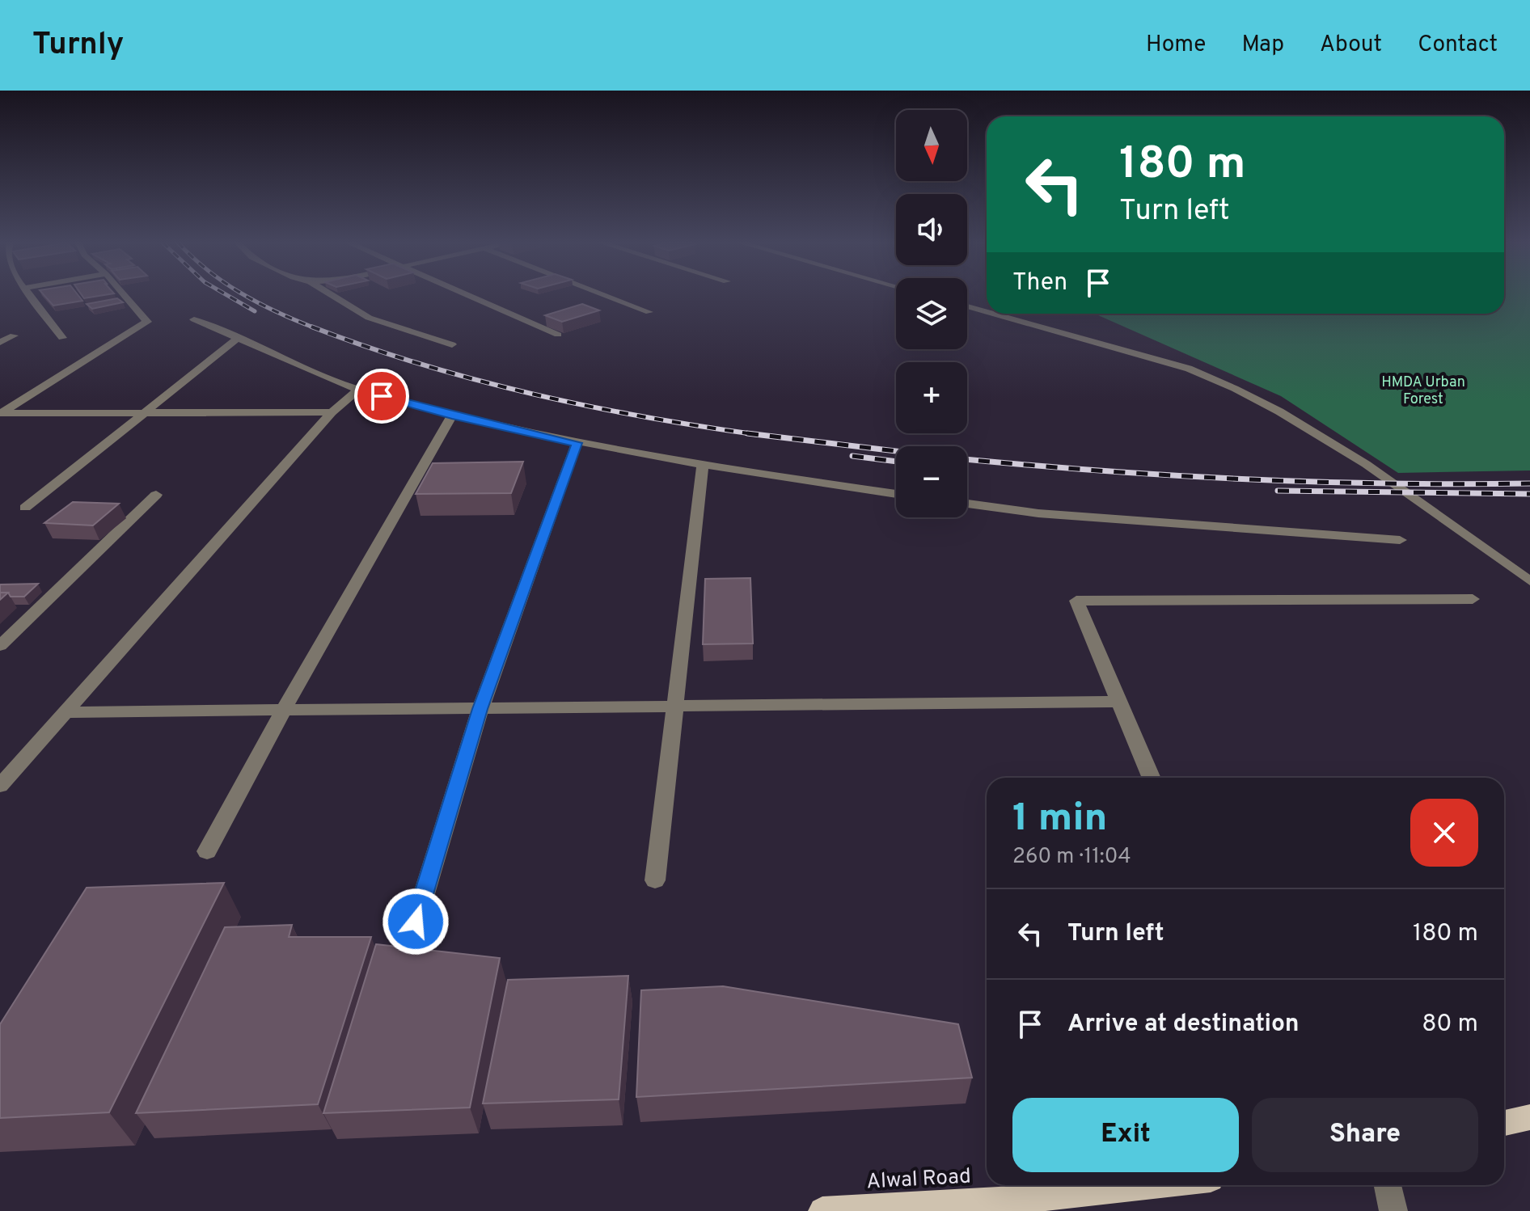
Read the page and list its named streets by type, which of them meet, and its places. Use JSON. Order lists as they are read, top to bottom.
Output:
{
  "streets": {
    "main road": ["Alwal Road"]
  },
  "parks": ["HMDA Urban Forest"],
  "north": "bottom",
  "page": {
    "header": "Turnly",
    "nav": [
      "Home",
      "Map",
      "About",
      "Contact"
    ],
    "map_buttons": ["+", "−"],
    "turn": ["180 m", "Turn left"],
    "then": "Then",
    "heading": ["1 min", "260 m · 11:04"],
    "list": [
      {
        "name": "Turn left",
        "value": "180 m"
      },
      {
        "name": "Arrive at destination",
        "value": "80 m"
      }
    ],
    "buttons": ["Exit", "Share"]
  }
}
